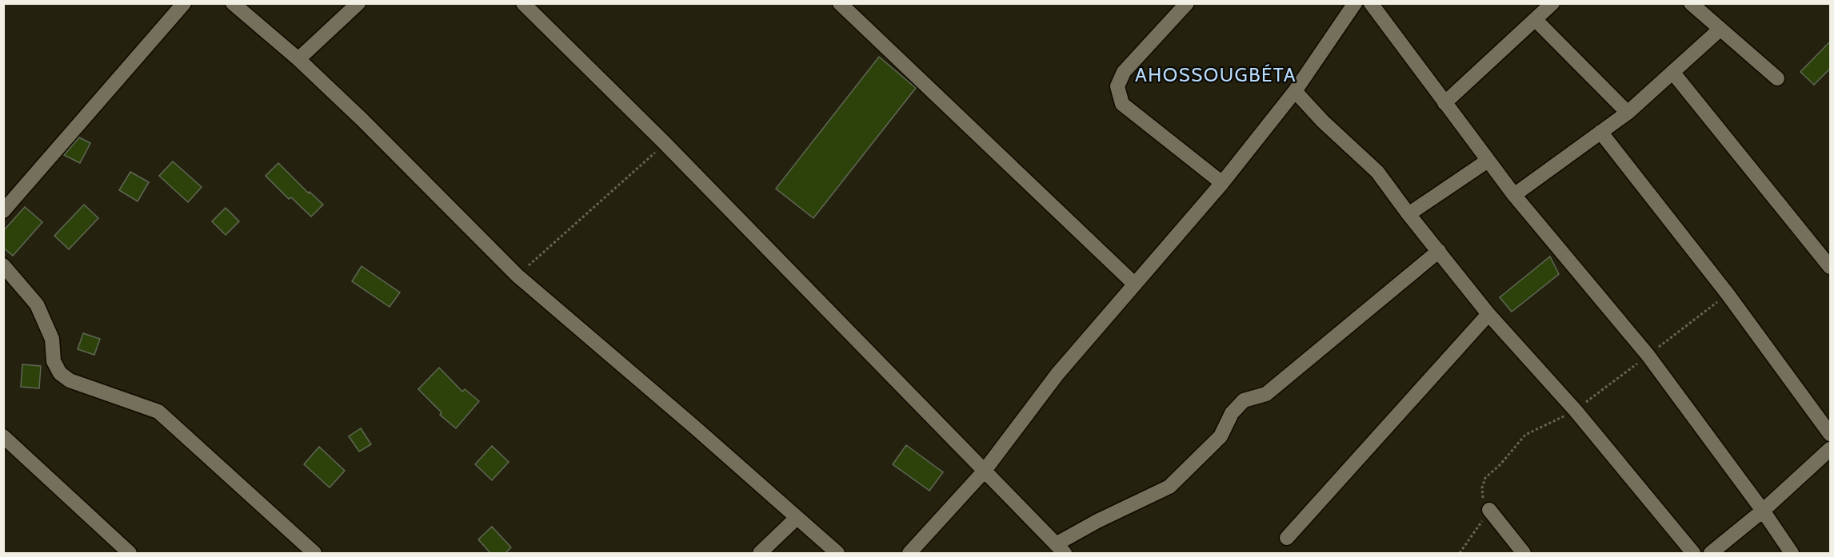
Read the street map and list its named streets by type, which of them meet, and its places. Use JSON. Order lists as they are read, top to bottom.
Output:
{
  "districts": ["AHOSSOUGBÉTA"]
}
